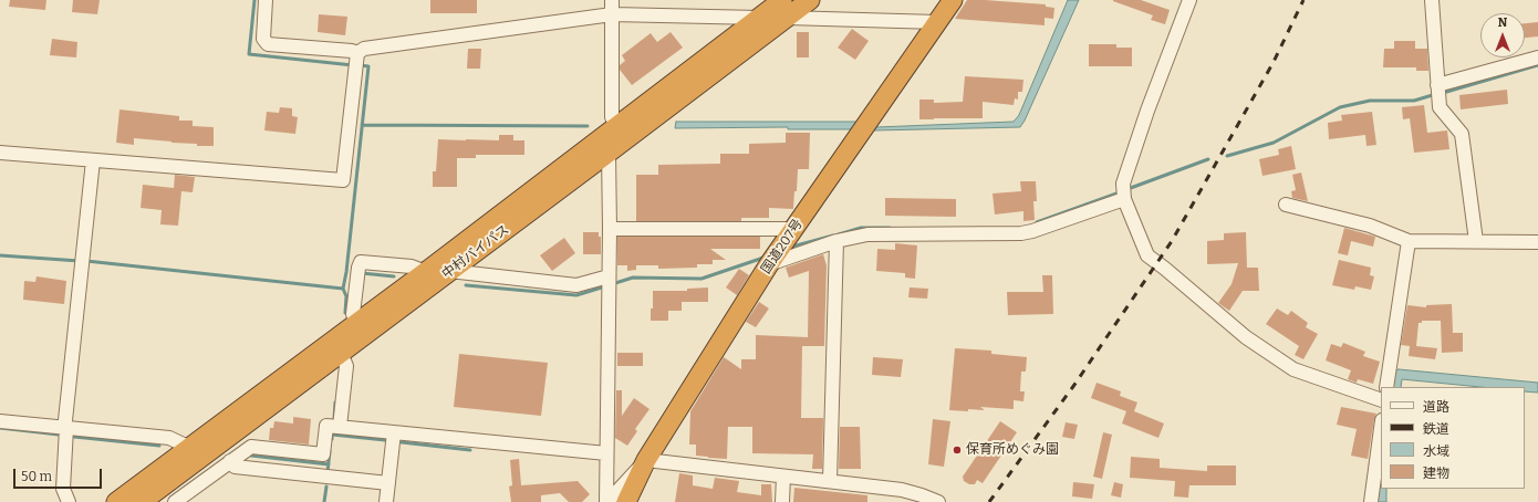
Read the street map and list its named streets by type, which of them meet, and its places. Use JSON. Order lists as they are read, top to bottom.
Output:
{
  "streets": {
    "highway": ["国道207号", "中村バイパス"]
  },
  "places": ["保育所めぐみ園"],
  "legend": [
    "道路",
    "鉄道",
    "水域",
    "建物"
  ],
  "scale_bar": "50 m",
  "north": "top"
}
